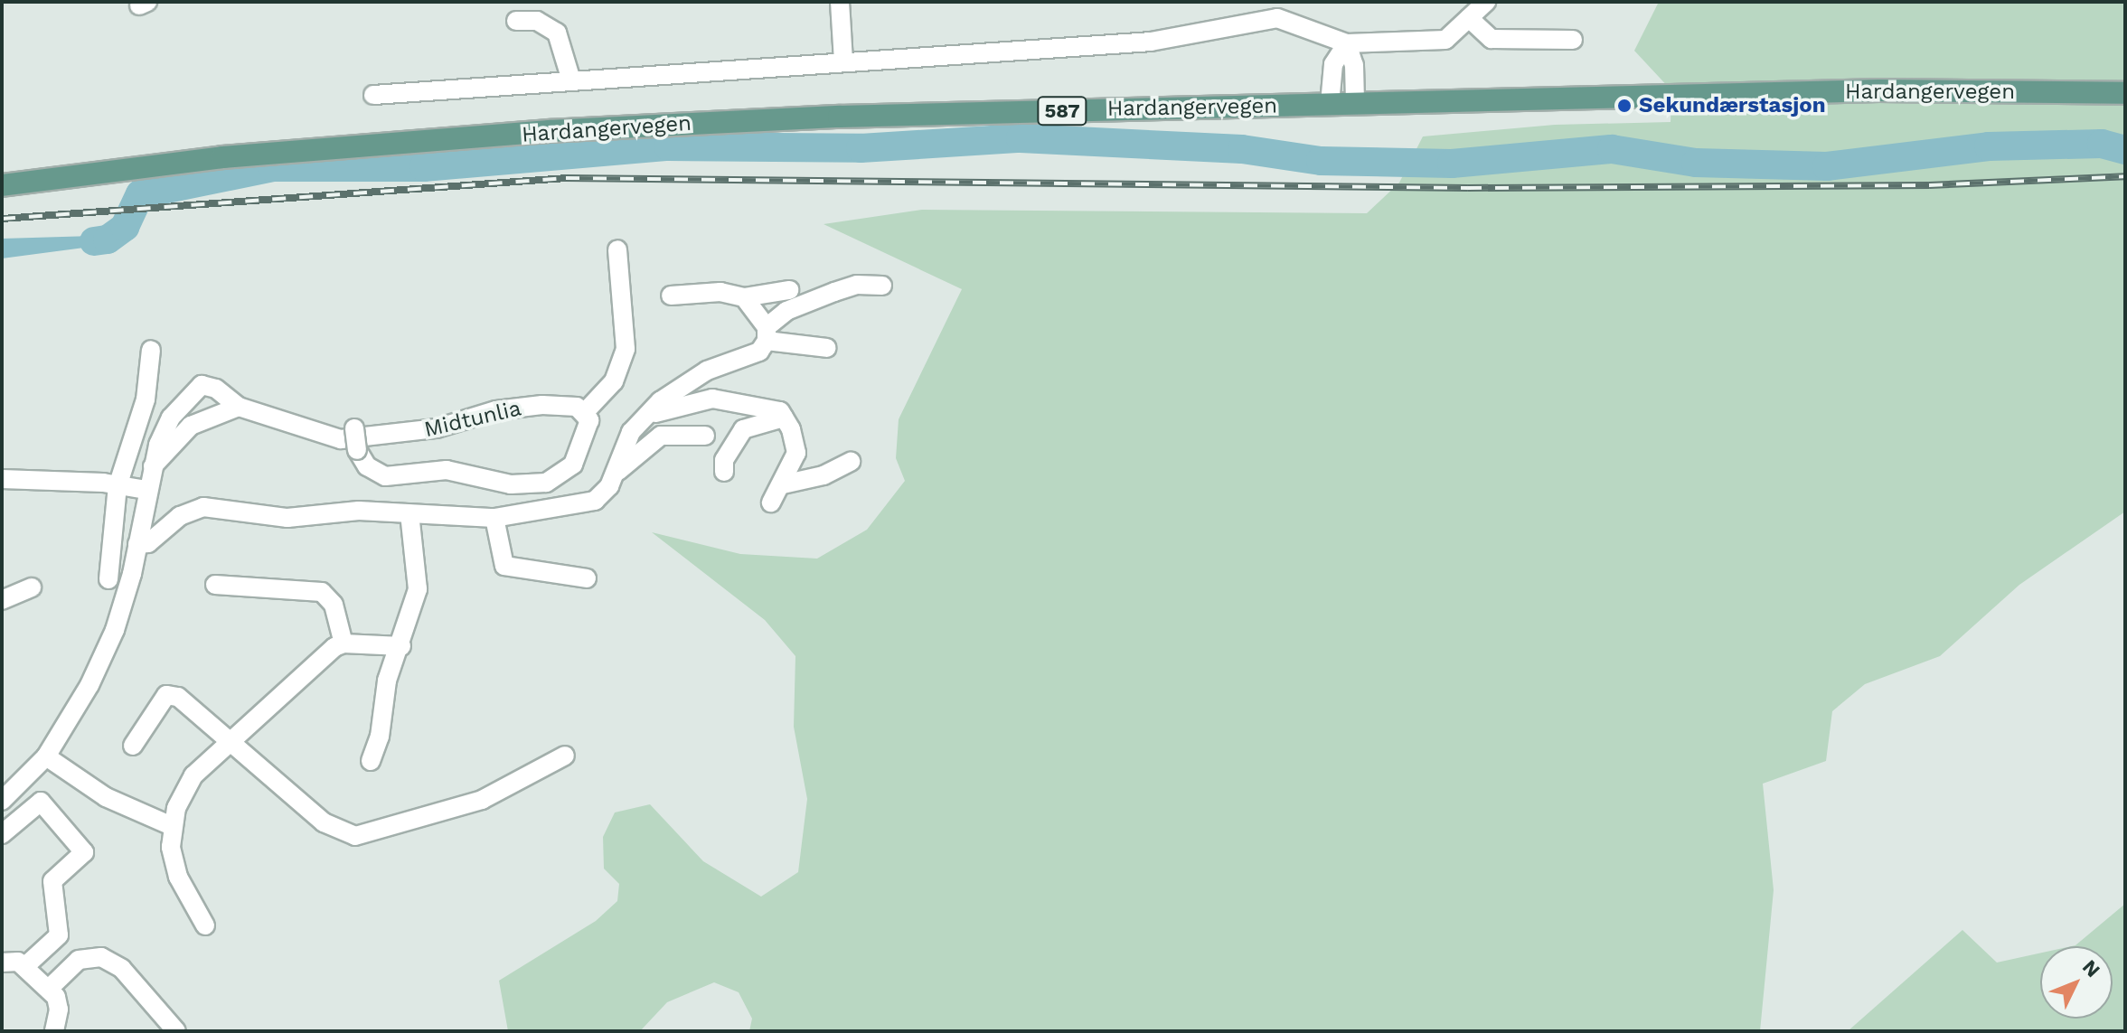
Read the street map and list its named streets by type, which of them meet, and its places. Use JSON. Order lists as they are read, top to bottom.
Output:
{
  "streets": {
    "main road": ["Hardangervegen", "587"],
    "street": ["Midtunlia"]
  },
  "places": ["Sekundærstasjon"],
  "north": "top right"
}
